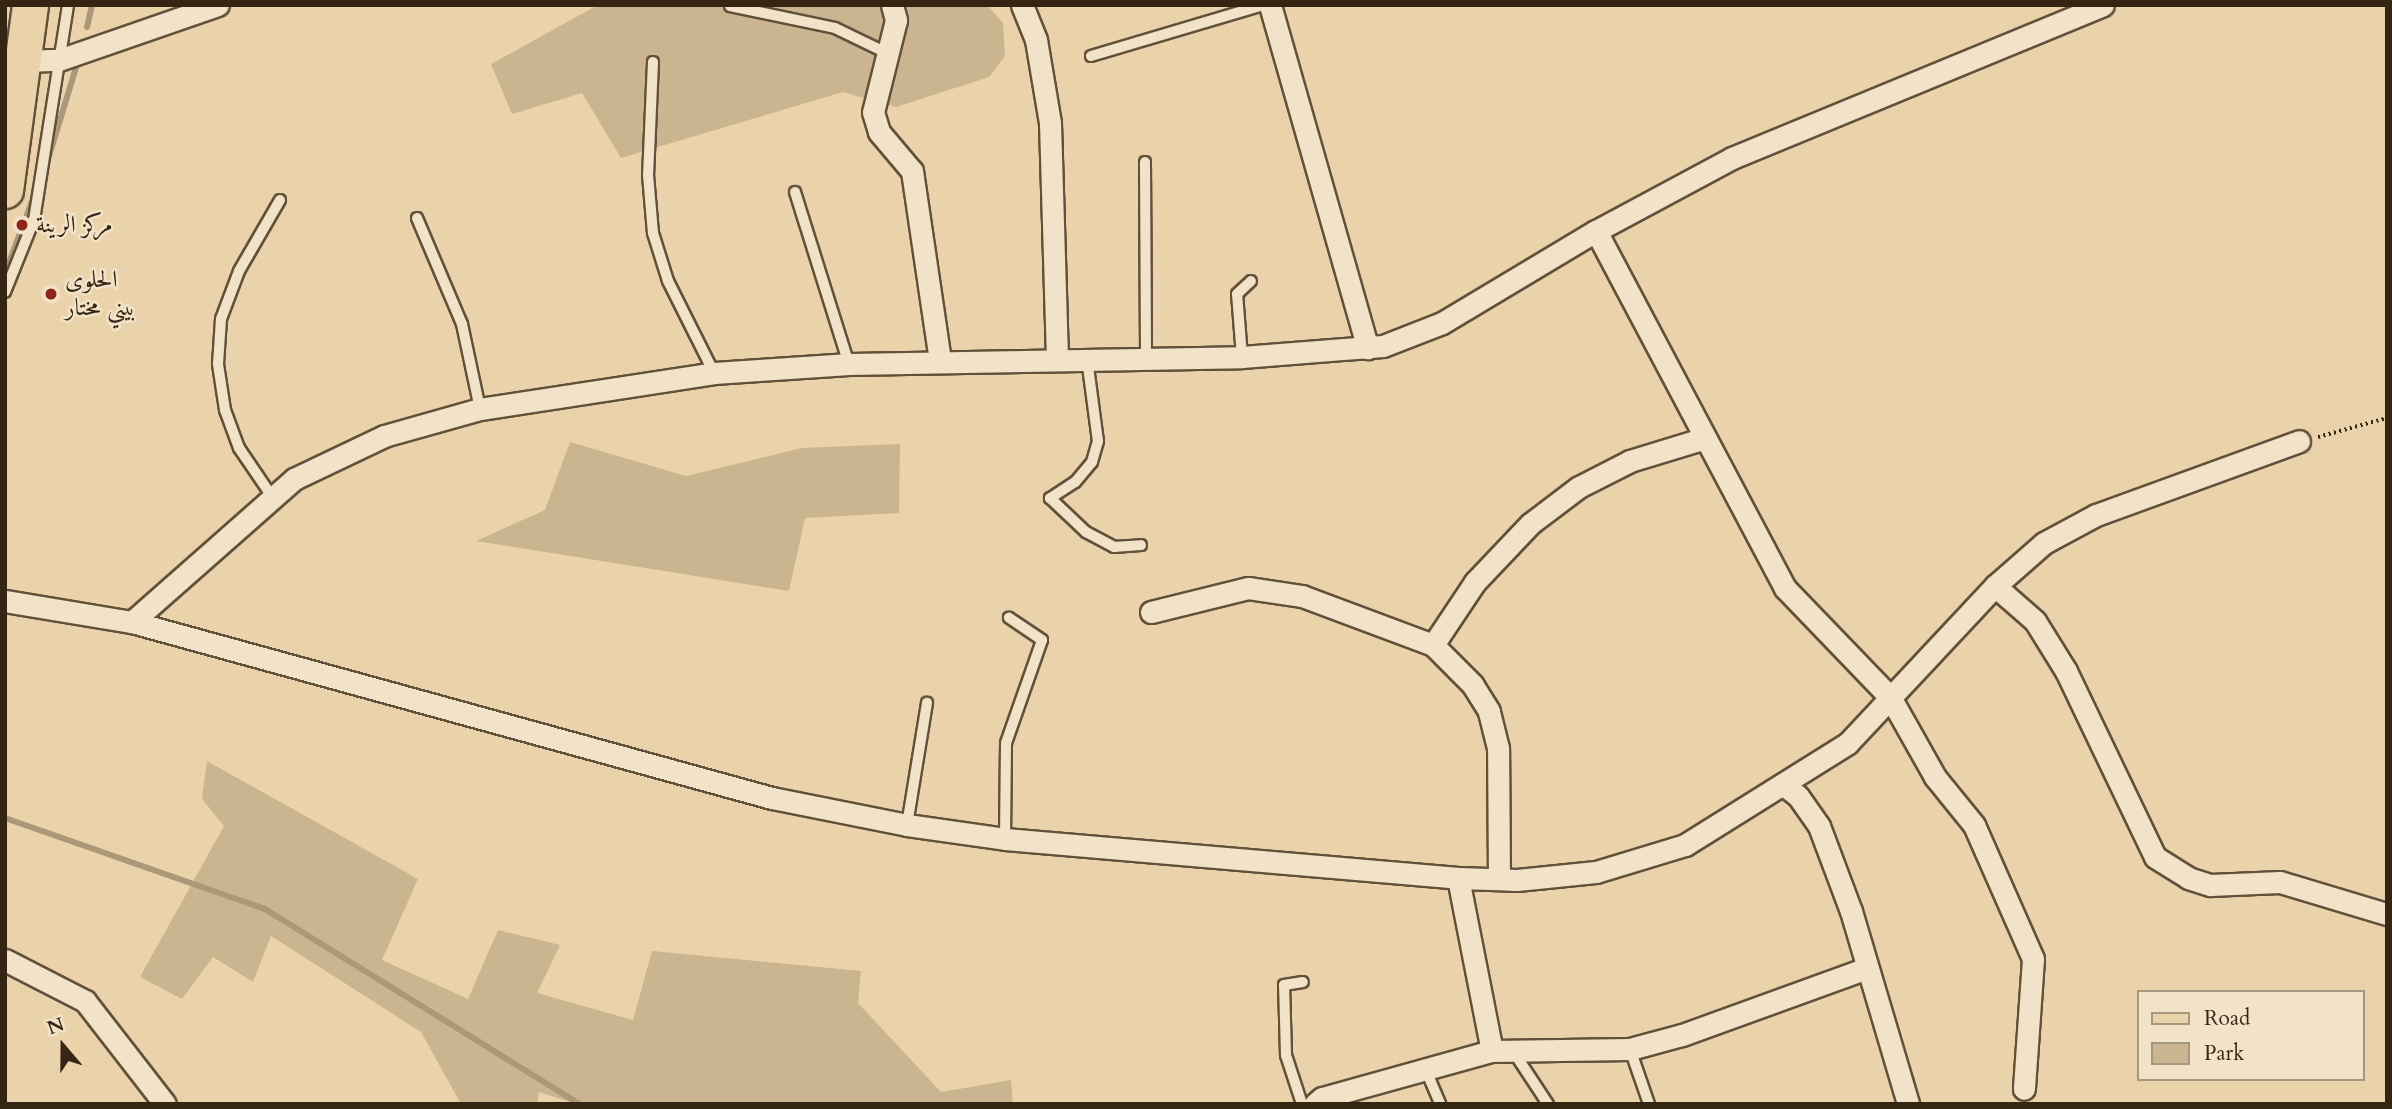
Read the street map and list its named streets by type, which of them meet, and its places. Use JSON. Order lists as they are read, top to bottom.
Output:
{
  "places": ["مركز الرينة", "الحلوى بيني مختار"],
  "legend": ["Road", "Park"],
  "north": "top"
}
